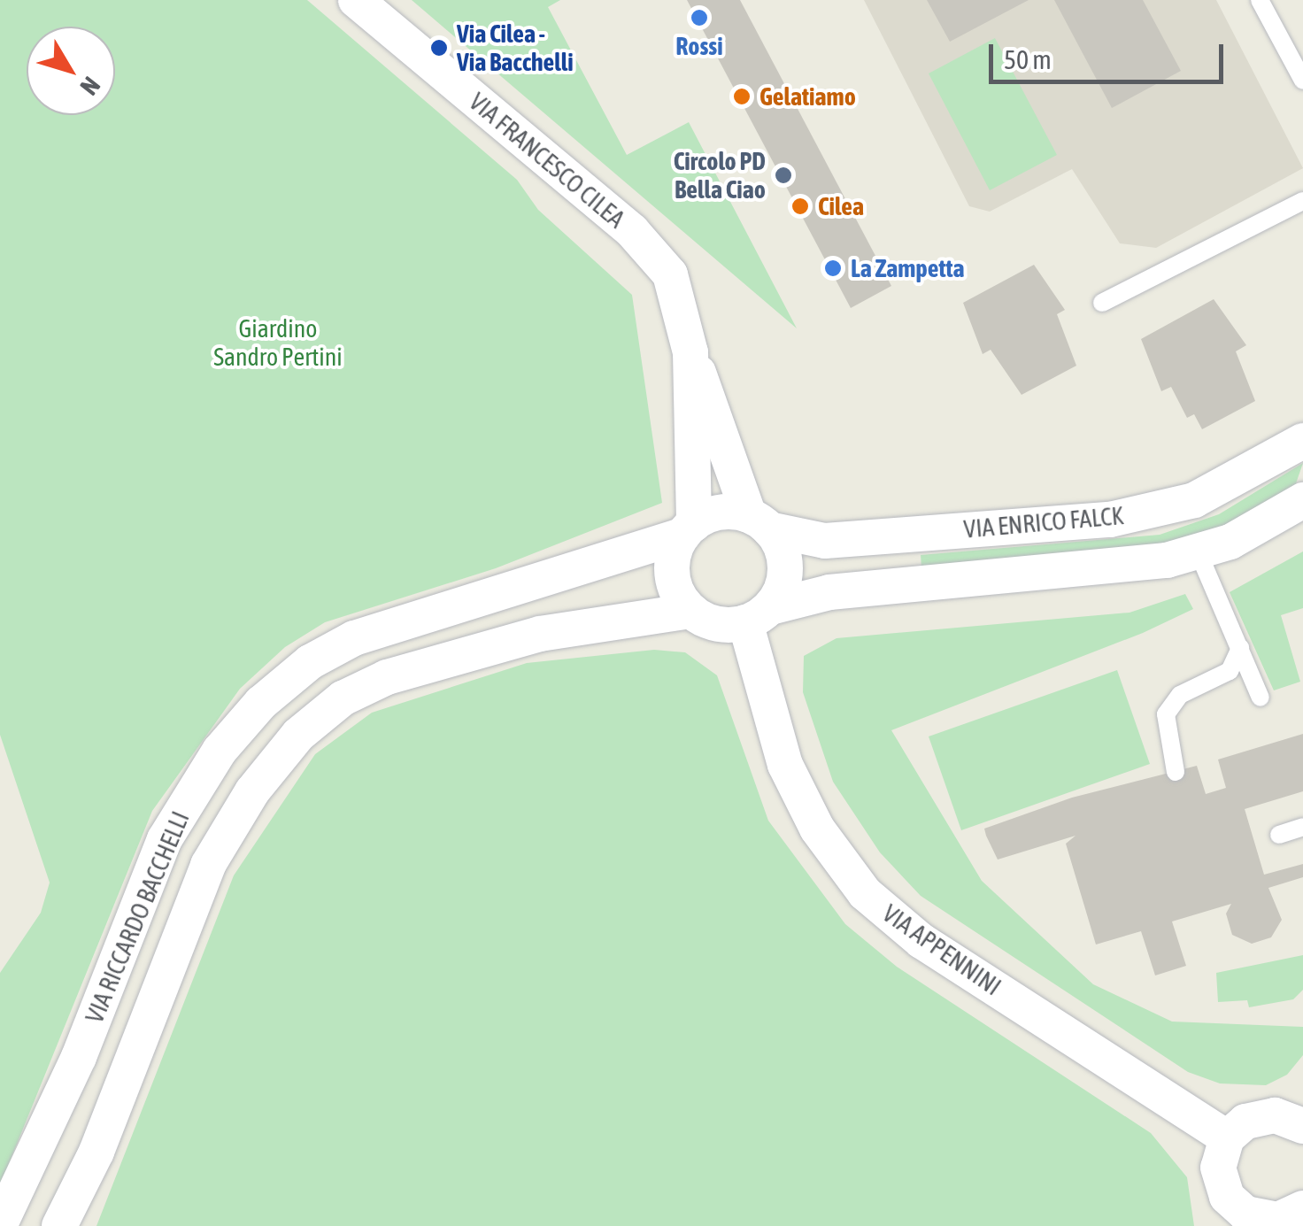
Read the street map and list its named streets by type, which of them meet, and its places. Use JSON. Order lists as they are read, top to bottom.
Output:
{
  "streets": {
    "street": [
      "VIA FRANCESCO CILEA",
      "VIA ENRICO FALCK",
      "VIA RICCARDO BACCHELLI",
      "VIA APPENNINI"
    ]
  },
  "crossings": [
    ["VIA FRANCESCO CILEA", "VIA ENRICO FALCK"],
    ["VIA FRANCESCO CILEA", "VIA RICCARDO BACCHELLI"],
    ["VIA FRANCESCO CILEA", "VIA APPENNINI"],
    ["VIA ENRICO FALCK", "VIA RICCARDO BACCHELLI"],
    ["VIA ENRICO FALCK", "VIA APPENNINI"],
    ["VIA RICCARDO BACCHELLI", "VIA APPENNINI"]
  ],
  "parks": ["Giardino Sandro Pertini"],
  "places": [
    "Rossi",
    "Via Cilea - Via Bacchelli",
    "Gelatiamo",
    "Circolo PD Bella Ciao",
    "Cilea",
    "La Zampetta"
  ],
  "scale_bar": "50 m",
  "north": "bottom right"
}
